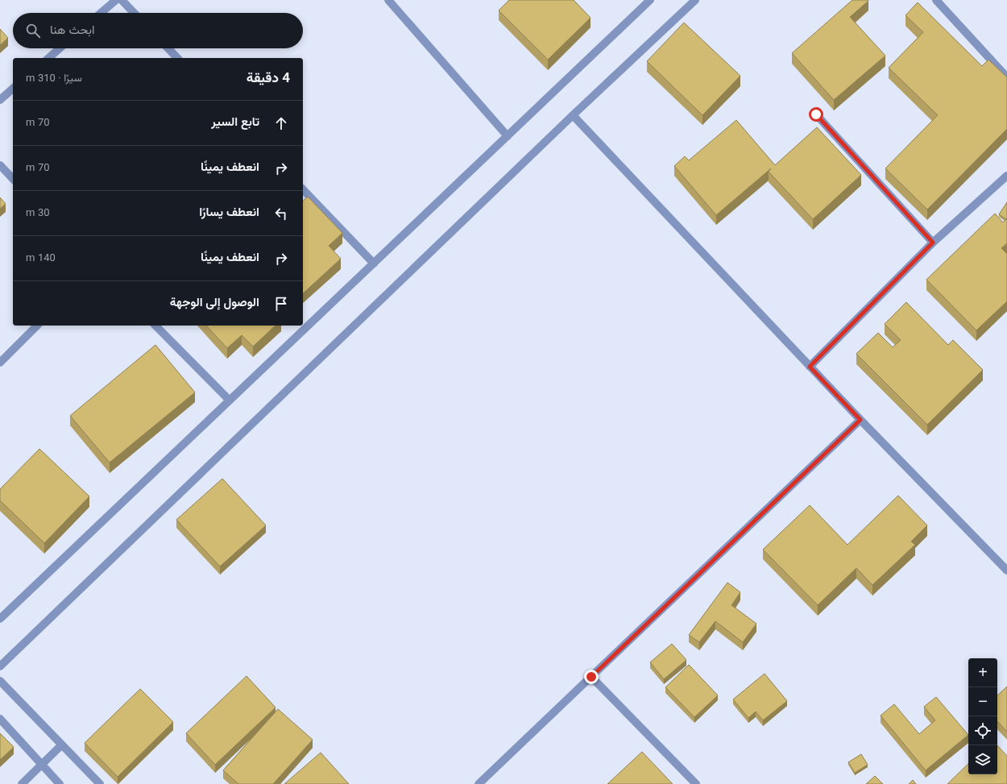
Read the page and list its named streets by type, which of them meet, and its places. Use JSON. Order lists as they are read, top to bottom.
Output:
{
  "page": {
    "search": "ابحث هنا",
    "heading": ["4 دقيقة", "سيرًا · 310 m"],
    "list": [
      ["تابع السير", "70 m"],
      ["انعطف يمينًا", "70 m"],
      ["انعطف يسارًا", "30 m"],
      ["انعطف يمينًا", "140 m"],
      "الوصول إلى الوجهة"
    ],
    "map_buttons": ["+", "−"]
  }
}
